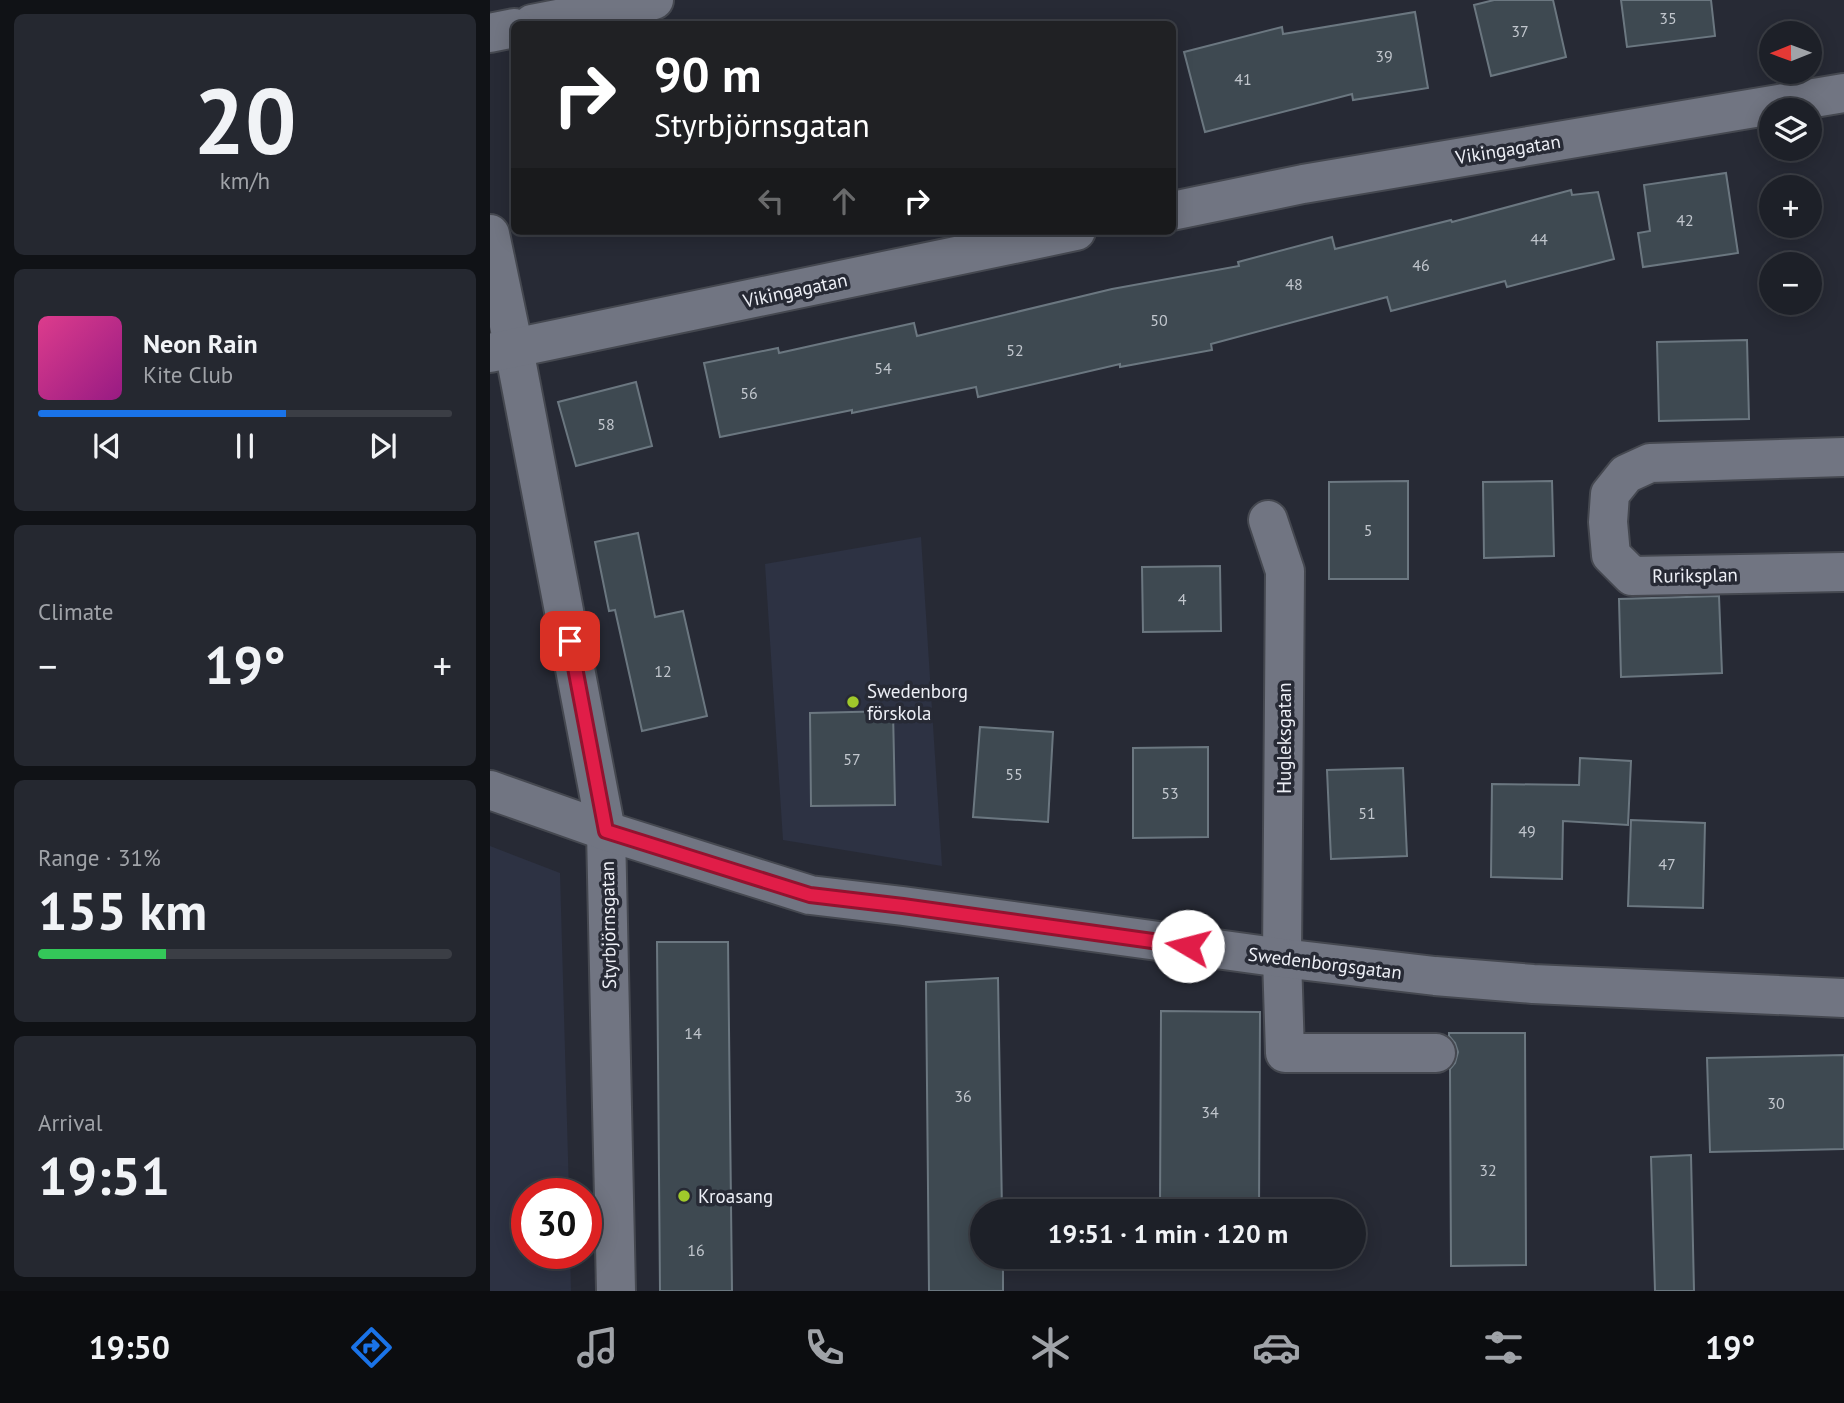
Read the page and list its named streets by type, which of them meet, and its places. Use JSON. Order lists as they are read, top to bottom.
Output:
{
  "streets": {
    "street": [
      "Vikingagatan",
      "Ruriksplan",
      "Hugleksgatan",
      "Styrbjörnsgatan",
      "Swedenborgsgatan"
    ]
  },
  "crossings": [
    ["Vikingagatan", "Styrbjörnsgatan"],
    ["Hugleksgatan", "Swedenborgsgatan"],
    ["Styrbjörnsgatan", "Swedenborgsgatan"]
  ],
  "places": ["Swedenborg förskola", "Kroasang"],
  "house_numbers": [
    "35",
    "37",
    "39",
    "41",
    "42",
    "44",
    "46",
    "48",
    "50",
    "52",
    "54",
    "56",
    "58",
    "5",
    "4",
    "12",
    "57",
    "55",
    "53",
    "51",
    "49",
    "47",
    "14",
    "36",
    "30",
    "34",
    "32",
    "16"
  ],
  "north": "left",
  "page": {
    "tile": [
      ["20", "km/h"],
      "Climate",
      ["Range · 31%", "155 km"],
      ["Arrival", "19:51"]
    ],
    "map_buttons": ["+", "−"],
    "turn": ["90 m", "Styrbjörnsgatan"],
    "song": ["Neon Rain", "Kite Club"],
    "heat": ["−", "19°", "+"],
    "limit": "30",
    "trip": "19:51 · 1 min · 120 m",
    "tabs": ["19:50", "19°"]
  }
}
